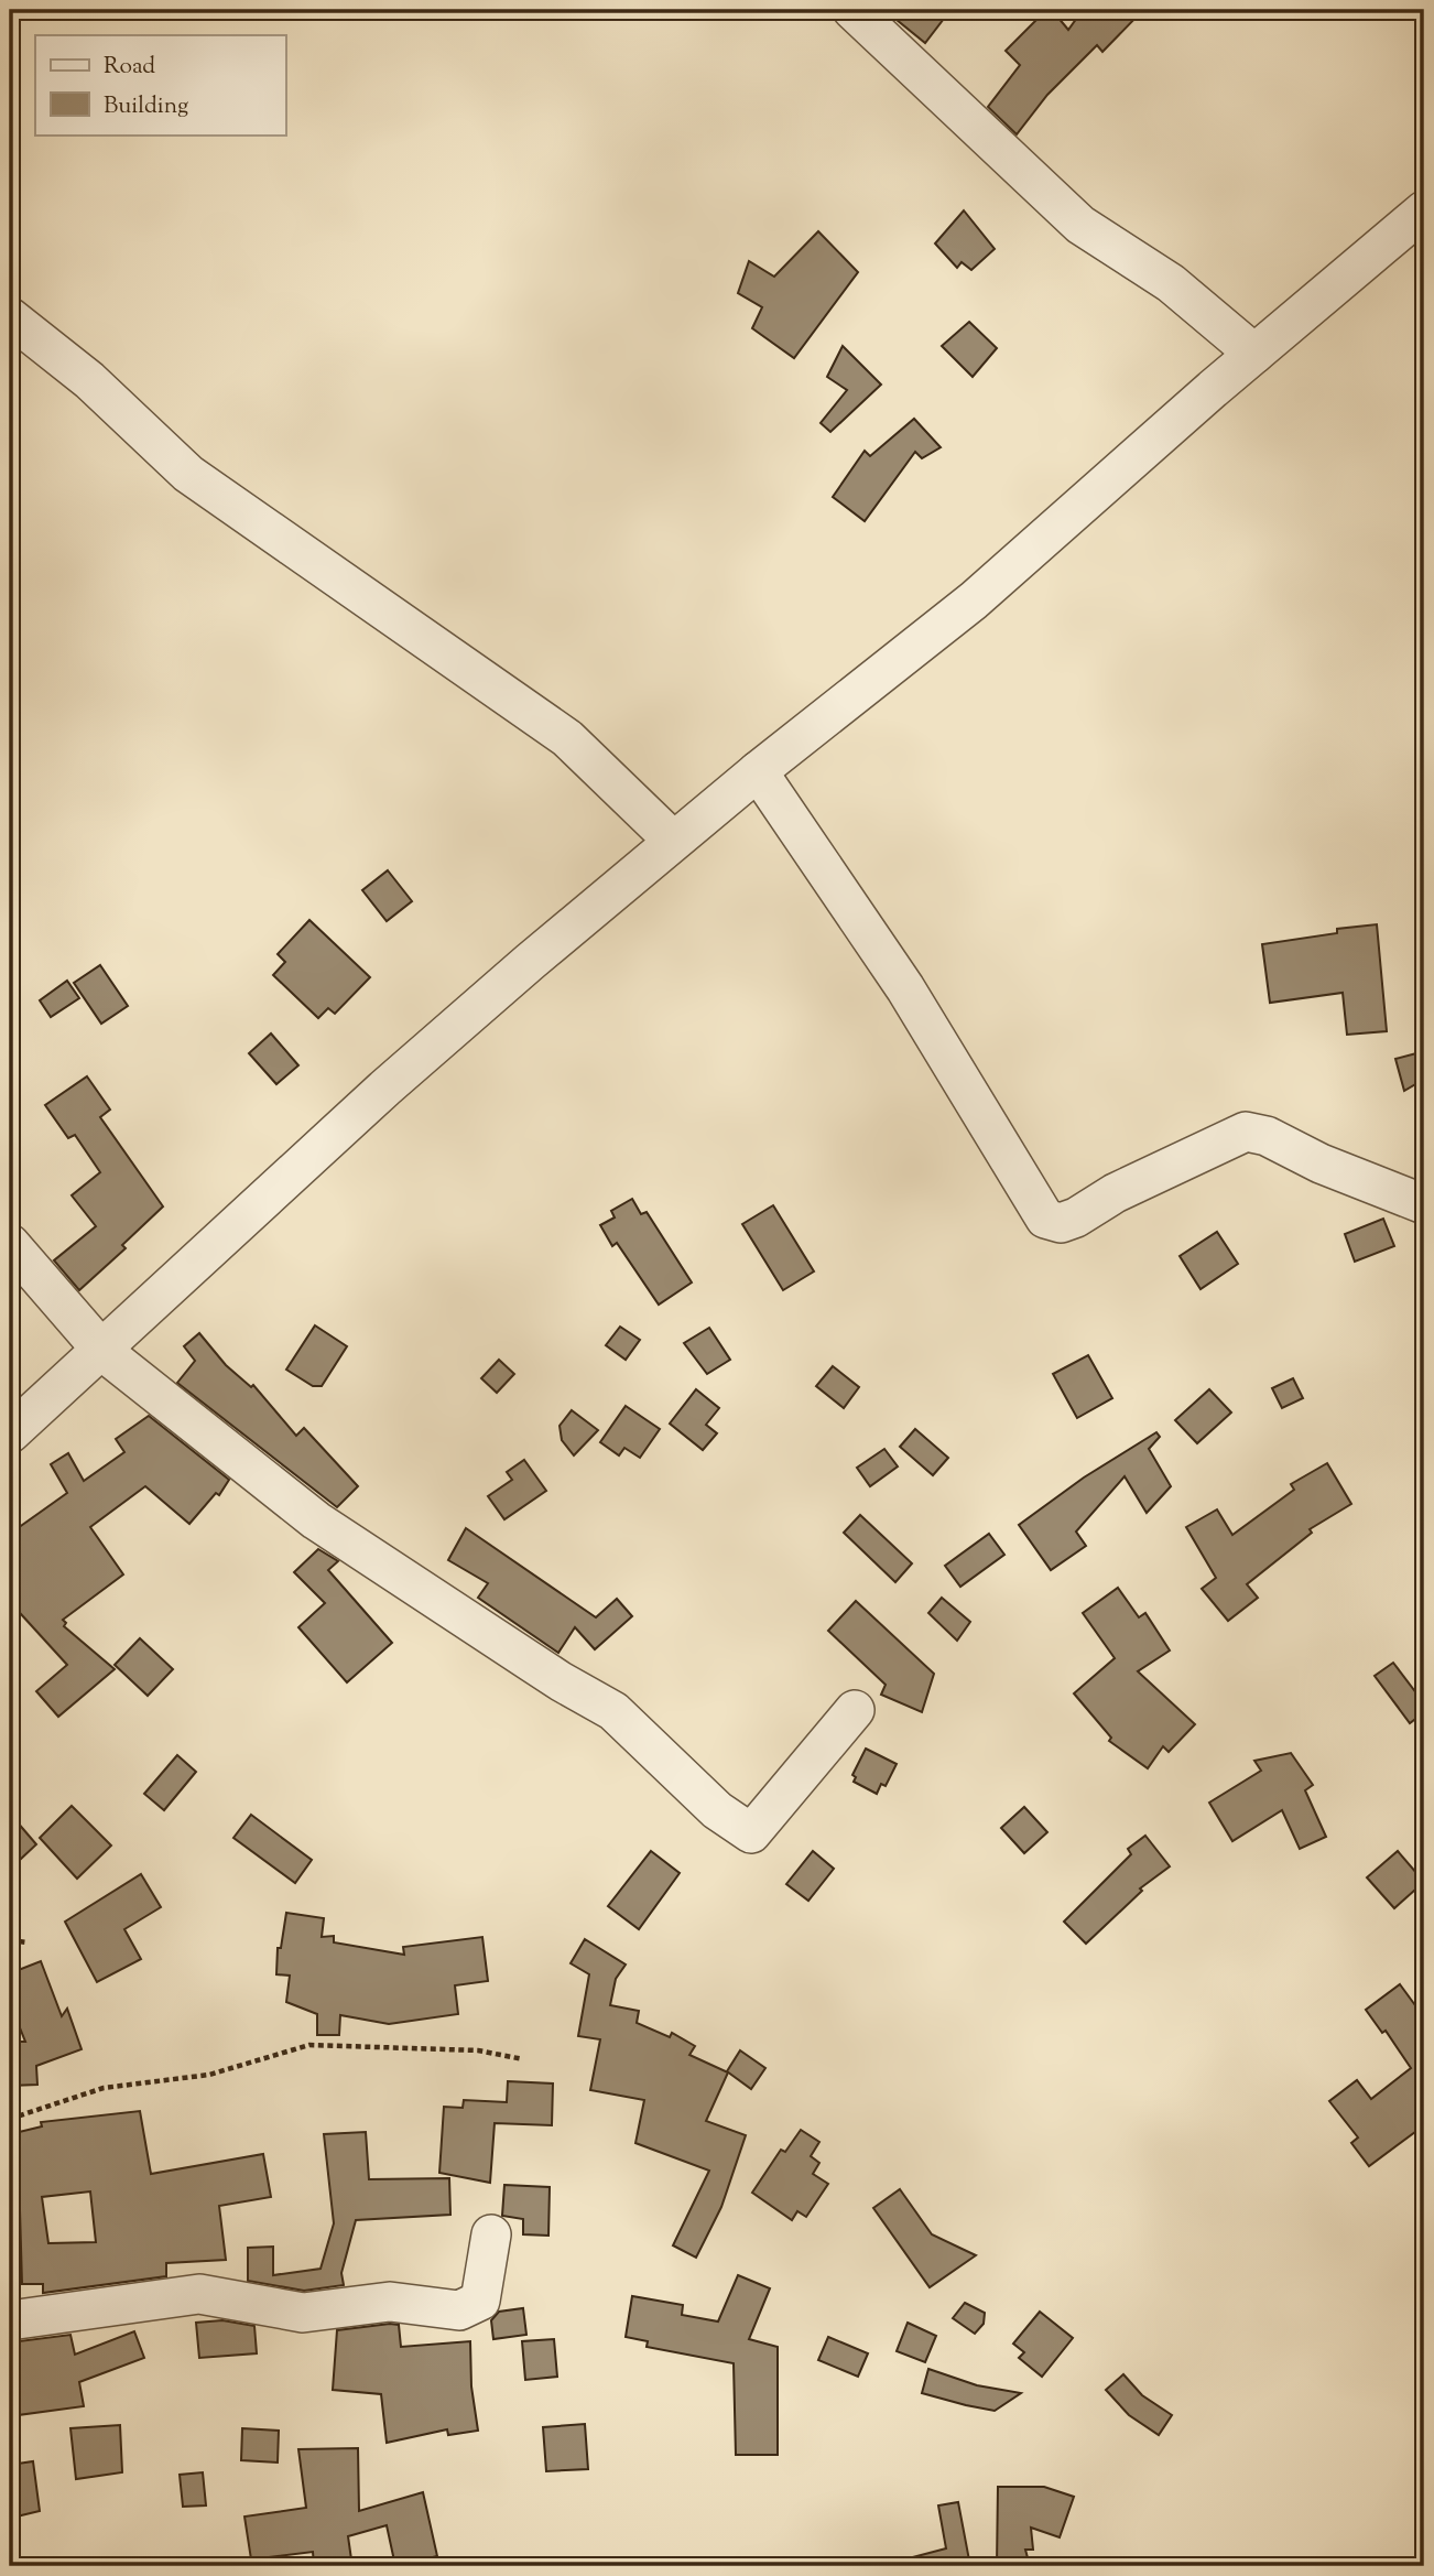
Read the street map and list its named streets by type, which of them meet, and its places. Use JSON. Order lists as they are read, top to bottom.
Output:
{
  "legend": ["Road", "Building"]
}
